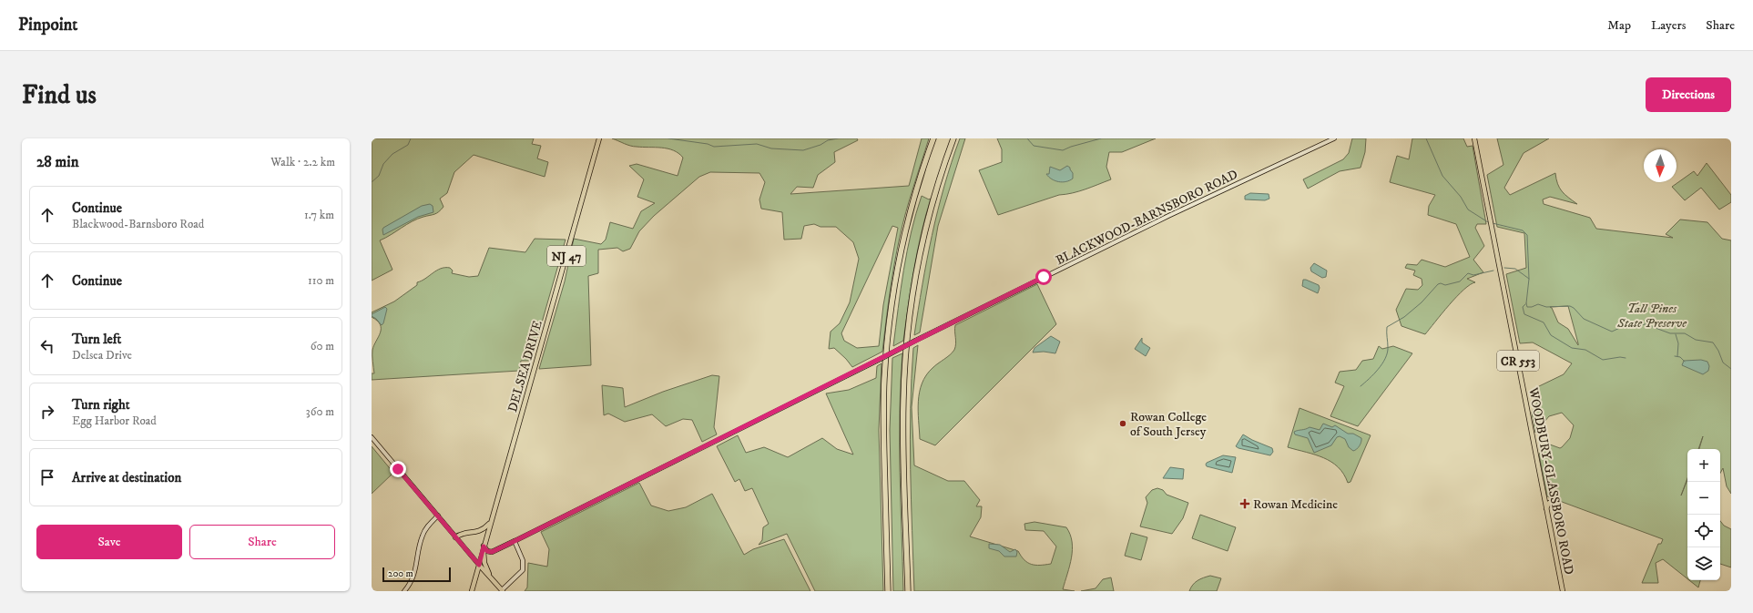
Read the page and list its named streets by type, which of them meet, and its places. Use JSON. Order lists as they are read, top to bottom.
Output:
{
  "streets": {
    "main road": [
      "BLACKWOOD-BARNSBORO ROAD",
      "NJ 47",
      "CR 553",
      "DELSEA DRIVE",
      "WOODBURY-GLASSBORO ROAD"
    ]
  },
  "crossings": [
    ["NJ 47", "DELSEA DRIVE"]
  ],
  "parks": ["Tall Pines State Preserve"],
  "places": {
    "other": ["Rowan College of South Jersey"],
    "health": ["Rowan Medicine"]
  },
  "scale_bar": "200 m",
  "north": "bottom",
  "page": {
    "header": "Pinpoint",
    "nav": ["Map", "Layers", "Share"],
    "buttons": [
      "Directions",
      ["Save", "Share"]
    ],
    "title": "Find us",
    "heading": ["28 min", "Walk · 2.2 km"],
    "list": [
      ["Continue", "Blackwood-Barnsboro Road", "1.7 km"],
      ["Continue", "110 m"],
      ["Turn left", "Delsea Drive", "60 m"],
      ["Turn right", "Egg Harbor Road", "360 m"],
      "Arrive at destination"
    ],
    "map_buttons": ["+", "−"],
    "scale": "200 m"
  }
}
